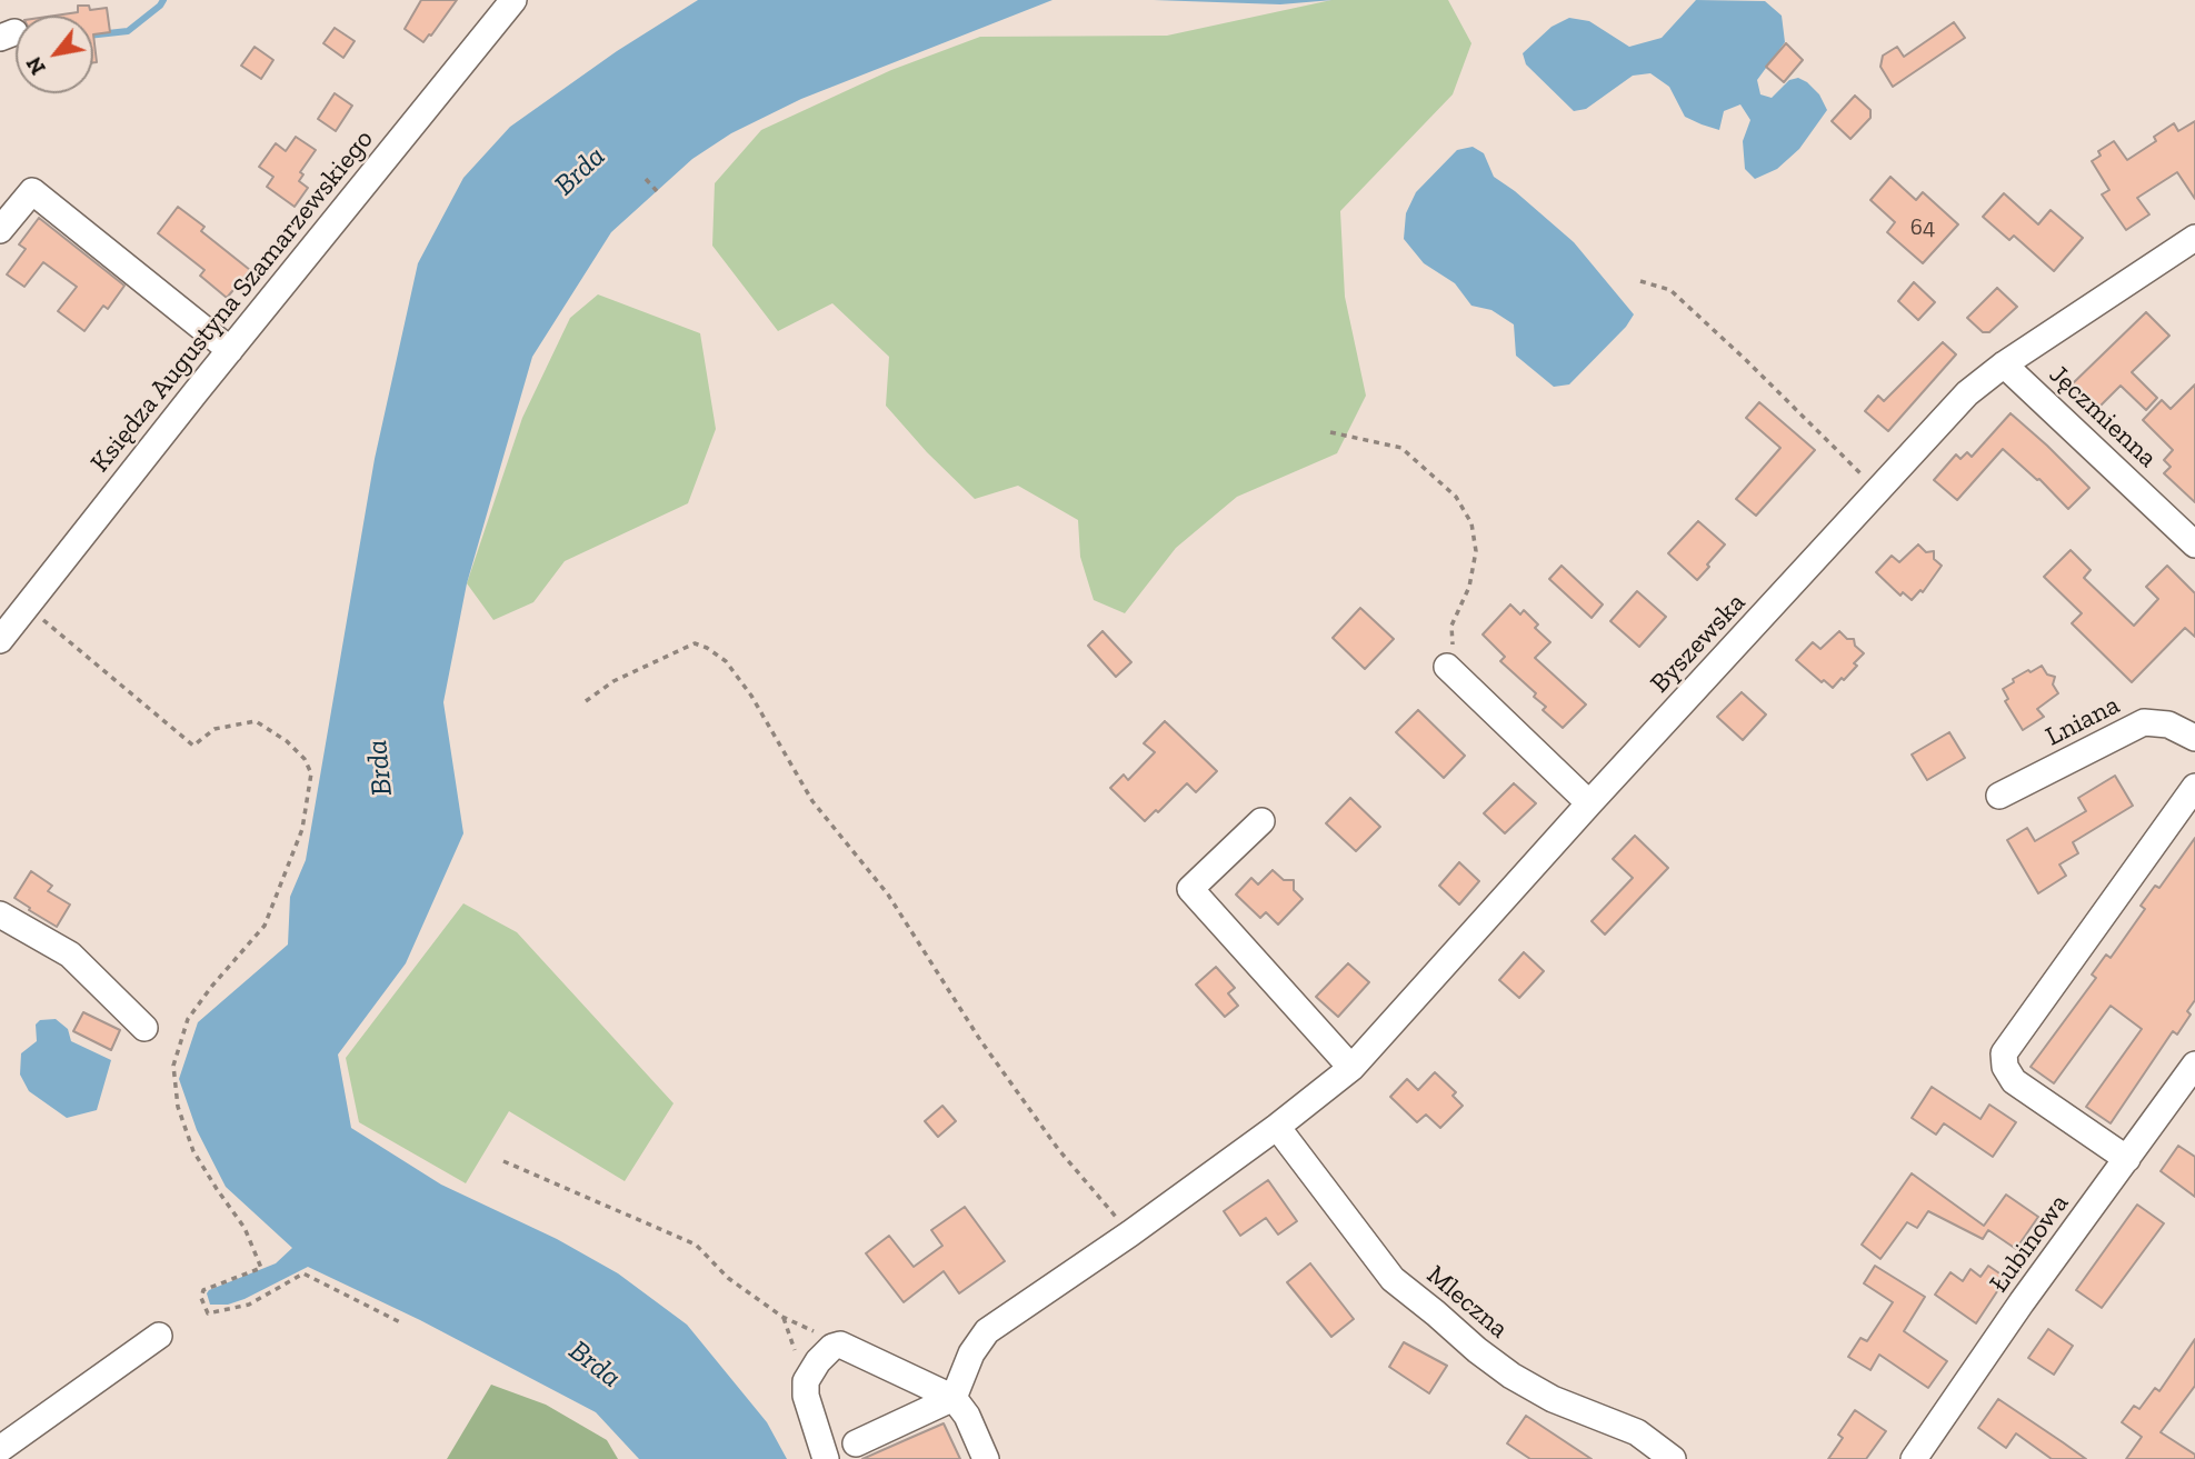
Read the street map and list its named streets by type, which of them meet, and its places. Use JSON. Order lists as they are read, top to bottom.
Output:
{
  "streets": {
    "street": [
      "Księdza Augustyna Szamarzewskiego",
      "Jęczmienna",
      "Byszewska",
      "Lniana",
      "Łubinowa",
      "Mleczna"
    ]
  },
  "crossings": [
    ["Jęczmienna", "Byszewska"],
    ["Byszewska", "Mleczna"]
  ],
  "water": ["Brda"],
  "house_numbers": ["64"],
  "north": "bottom left"
}
